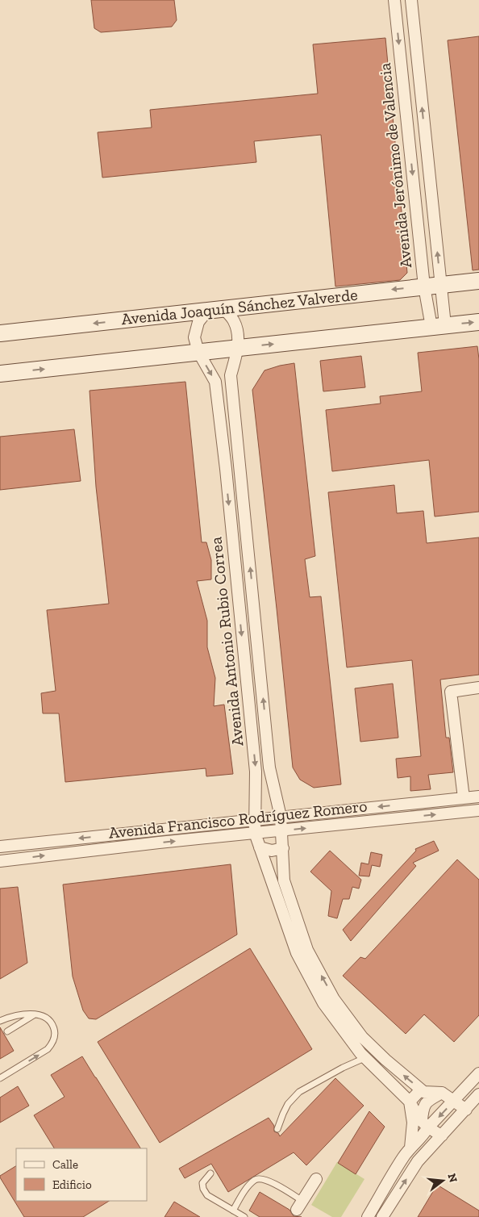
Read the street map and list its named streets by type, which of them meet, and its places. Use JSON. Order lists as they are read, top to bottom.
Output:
{
  "streets": {
    "main road": ["Avenida Joaquín Sánchez Valverde"],
    "street": ["Avenida Jerónimo de Valencia", "Avenida Antonio Rubio Correa", "Avenida Francisco Rodríguez Romero"]
  },
  "crossings": [
    ["Avenida Jerónimo de Valencia", "Avenida Joaquín Sánchez Valverde"],
    ["Avenida Joaquín Sánchez Valverde", "Avenida Antonio Rubio Correa"],
    ["Avenida Antonio Rubio Correa", "Avenida Francisco Rodríguez Romero"]
  ],
  "legend": ["Calle", "Edificio"],
  "north": "right"
}
